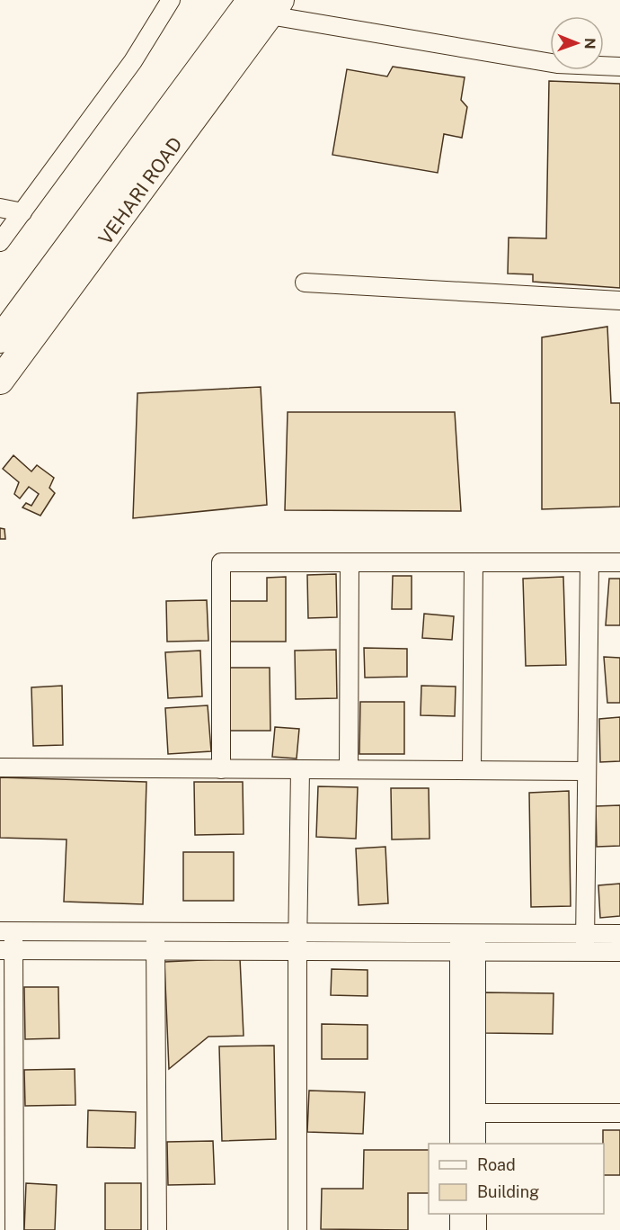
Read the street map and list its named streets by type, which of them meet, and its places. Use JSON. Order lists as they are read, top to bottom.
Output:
{
  "streets": {
    "main road": ["VEHARI ROAD"]
  },
  "legend": ["Road", "Building"],
  "north": "right"
}
